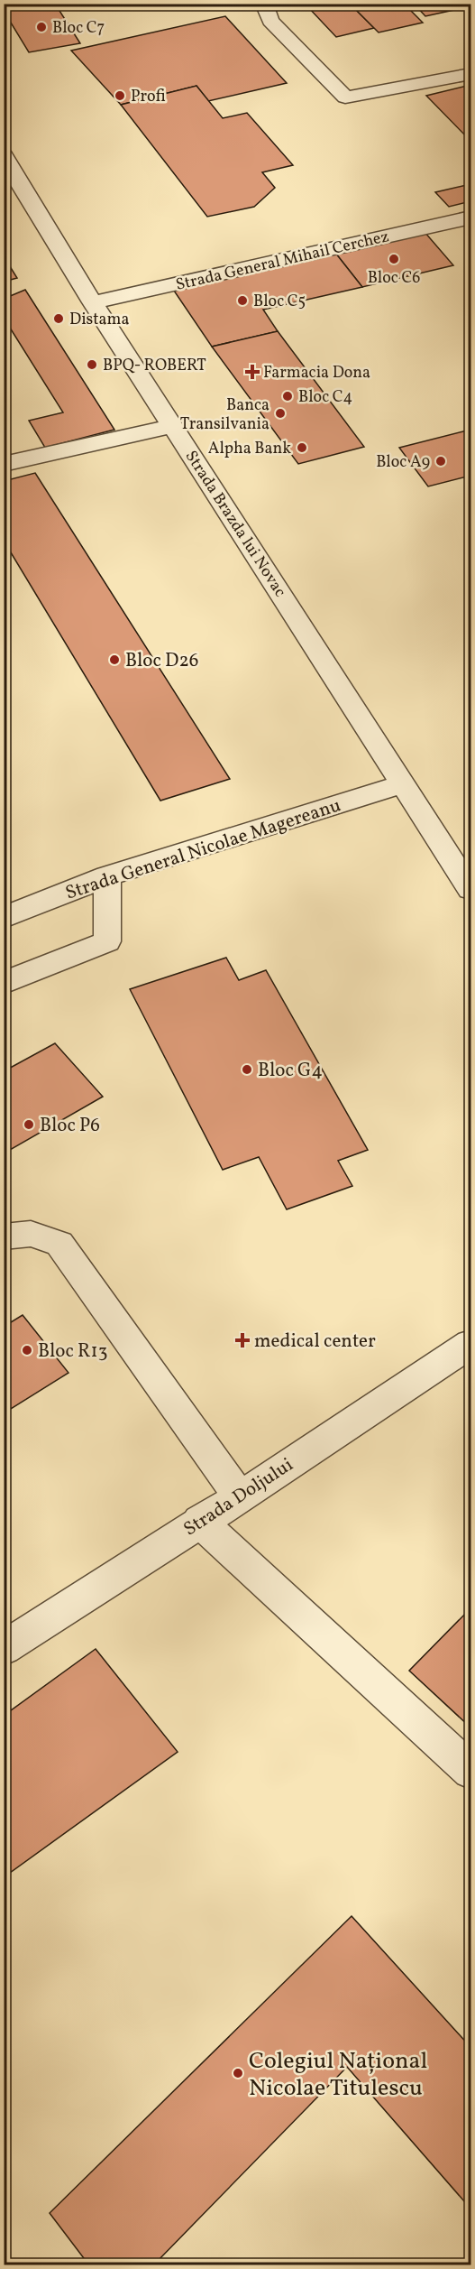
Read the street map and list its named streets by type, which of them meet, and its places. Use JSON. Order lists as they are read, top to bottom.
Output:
{
  "streets": {
    "street": [
      "Strada General Mihail Cerchez",
      "Strada Brazda lui Novac",
      "Strada General Nicolae Magereanu",
      "Strada Doljului"
    ]
  },
  "crossings": [
    ["Strada General Mihail Cerchez", "Strada Brazda lui Novac"],
    ["Strada Brazda lui Novac", "Strada General Nicolae Magereanu"]
  ],
  "places": {
    "other": [
      "Bloc C7",
      "Profi",
      "Bloc C6",
      "Bloc C5",
      "Distama",
      "BPQ- ROBERT",
      "Bloc C4",
      "Banca Transilvania",
      "Alpha Bank",
      "Bloc A9",
      "Bloc D26",
      "Bloc G4",
      "Bloc P6",
      "Bloc R13",
      "Colegiul Național Nicolae Titulescu"
    ],
    "health": ["Farmacia Dona", "medical center"]
  }
}
